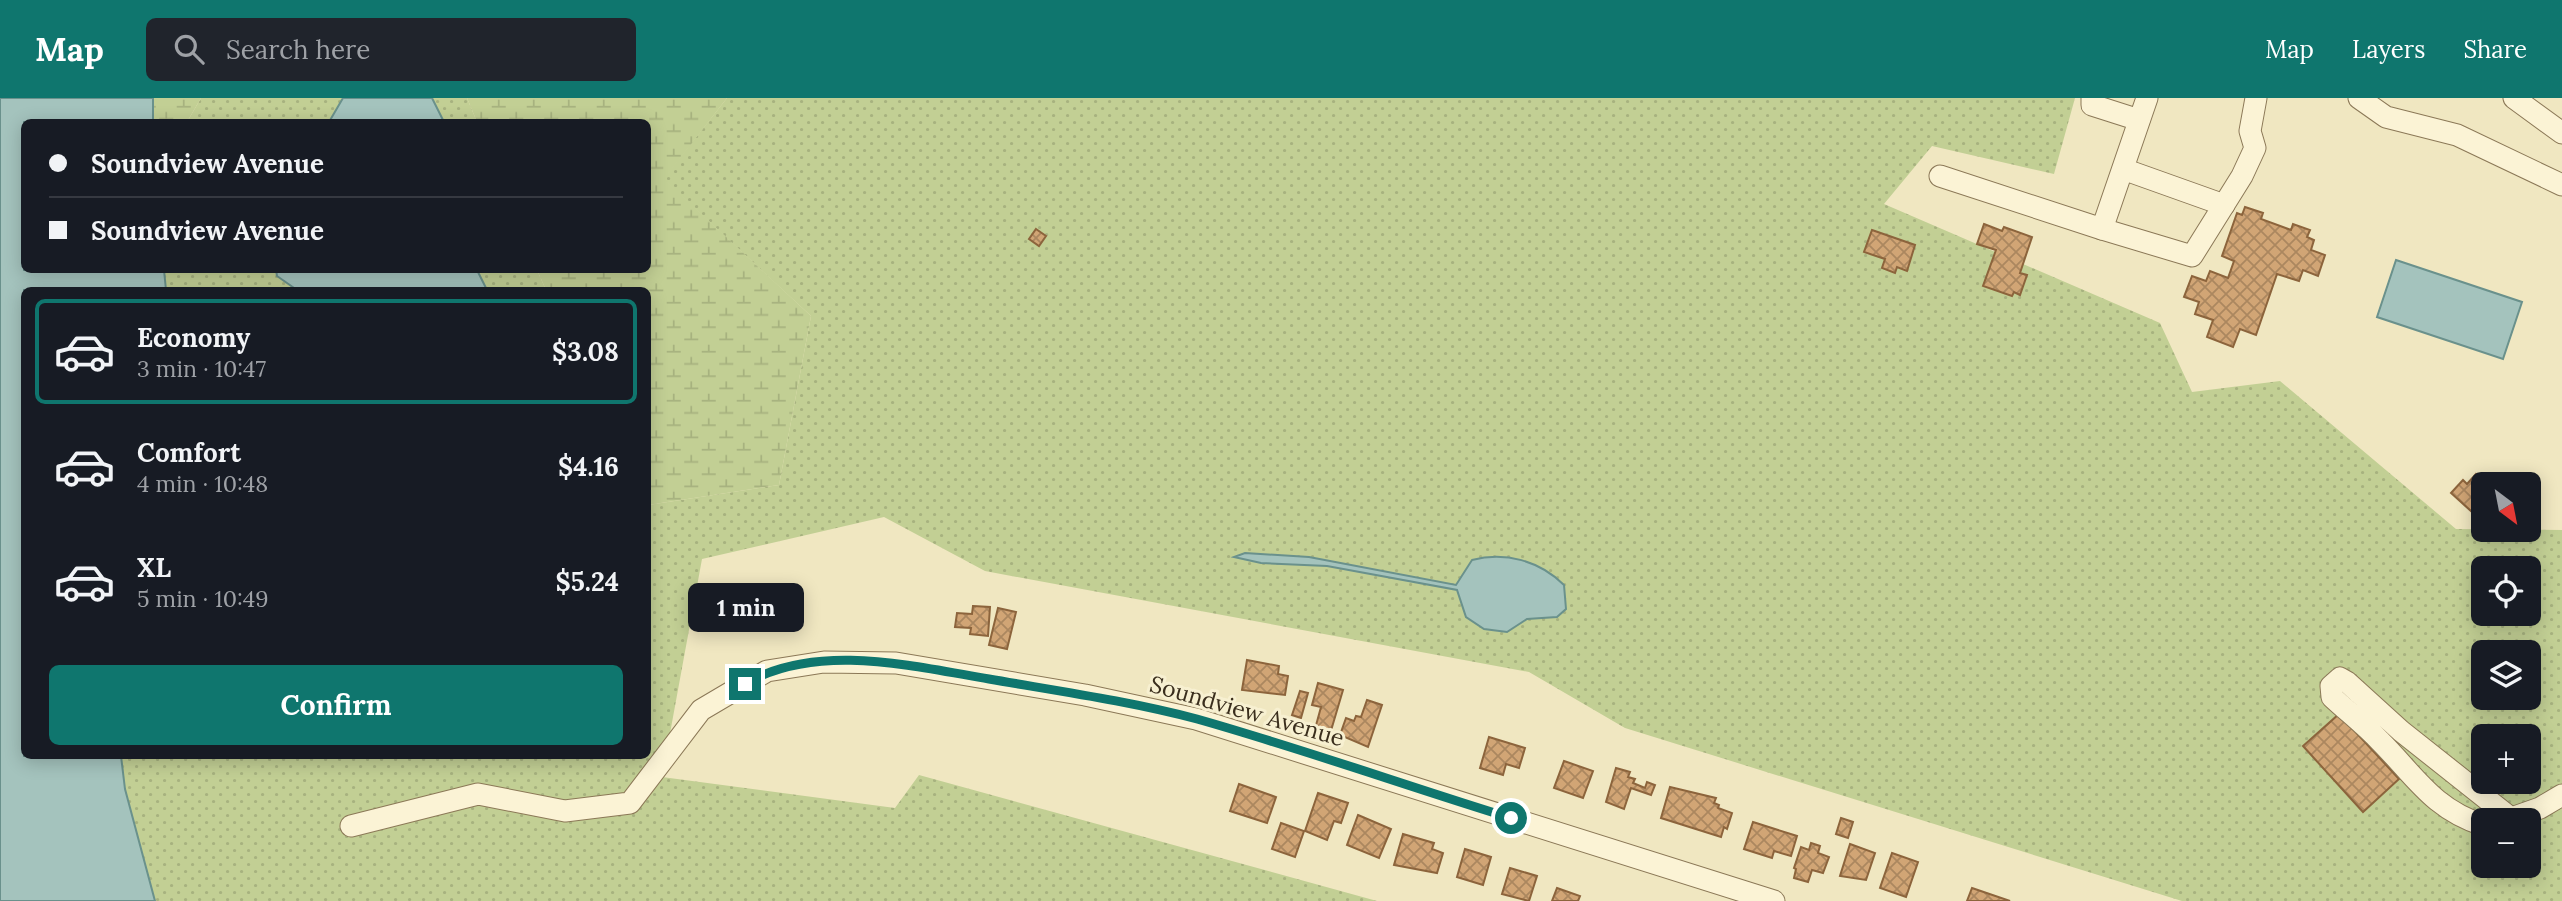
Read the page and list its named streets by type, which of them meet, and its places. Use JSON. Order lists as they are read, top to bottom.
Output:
{
  "streets": {
    "street": ["Soundview Avenue"]
  },
  "north": "bottom right",
  "page": {
    "header": "Map",
    "search": "Search here",
    "nav": ["Map", "Layers", "Share"],
    "banner": ["Soundview Avenue", "Soundview Avenue"],
    "list": [
      {
        "name": "Economy",
        "note": "3 min · 10:47",
        "value": "$3.08"
      },
      {
        "name": "Comfort",
        "note": "4 min · 10:48",
        "value": "$4.16"
      },
      {
        "name": "XL",
        "note": "5 min · 10:49",
        "value": "$5.24"
      }
    ],
    "map_buttons": ["+", "−"],
    "bubble": "1 min",
    "buttons": "Confirm"
  }
}
